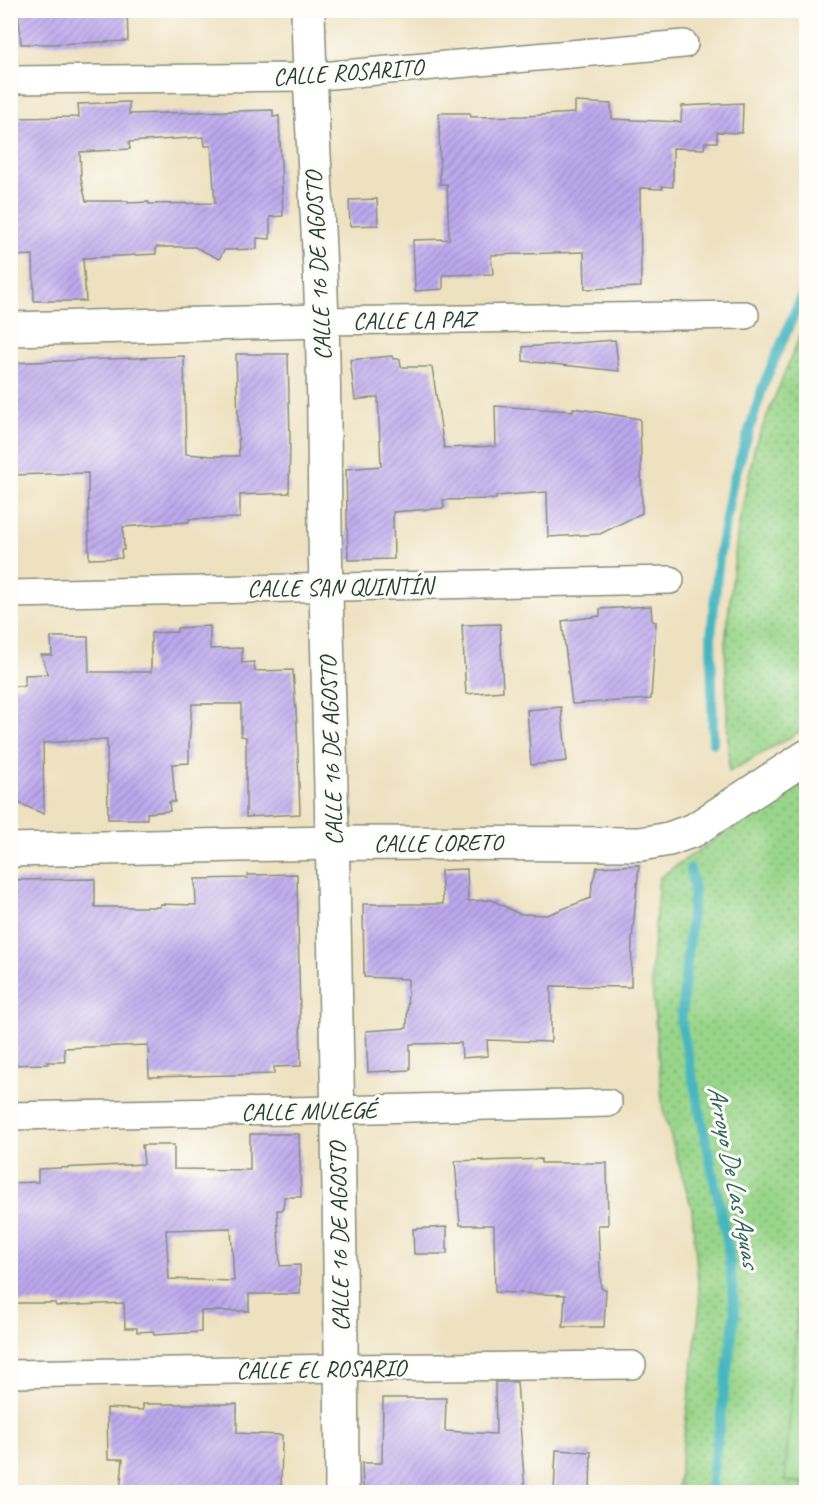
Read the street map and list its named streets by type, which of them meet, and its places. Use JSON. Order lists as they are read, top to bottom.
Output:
{
  "streets": {
    "street": [
      "CALLE ROSARITO",
      "CALLE 16 DE AGOSTO",
      "CALLE LA PAZ",
      "CALLE SAN QUINTÍN",
      "CALLE LORETO",
      "CALLE MULEGÉ",
      "CALLE EL ROSARIO"
    ]
  },
  "crossings": [
    ["CALLE ROSARITO", "CALLE 16 DE AGOSTO"],
    ["CALLE 16 DE AGOSTO", "CALLE LA PAZ"],
    ["CALLE 16 DE AGOSTO", "CALLE SAN QUINTÍN"],
    ["CALLE 16 DE AGOSTO", "CALLE LORETO"],
    ["CALLE 16 DE AGOSTO", "CALLE MULEGÉ"],
    ["CALLE 16 DE AGOSTO", "CALLE EL ROSARIO"]
  ],
  "water": ["Arroyo De Las Aguas"]
}
